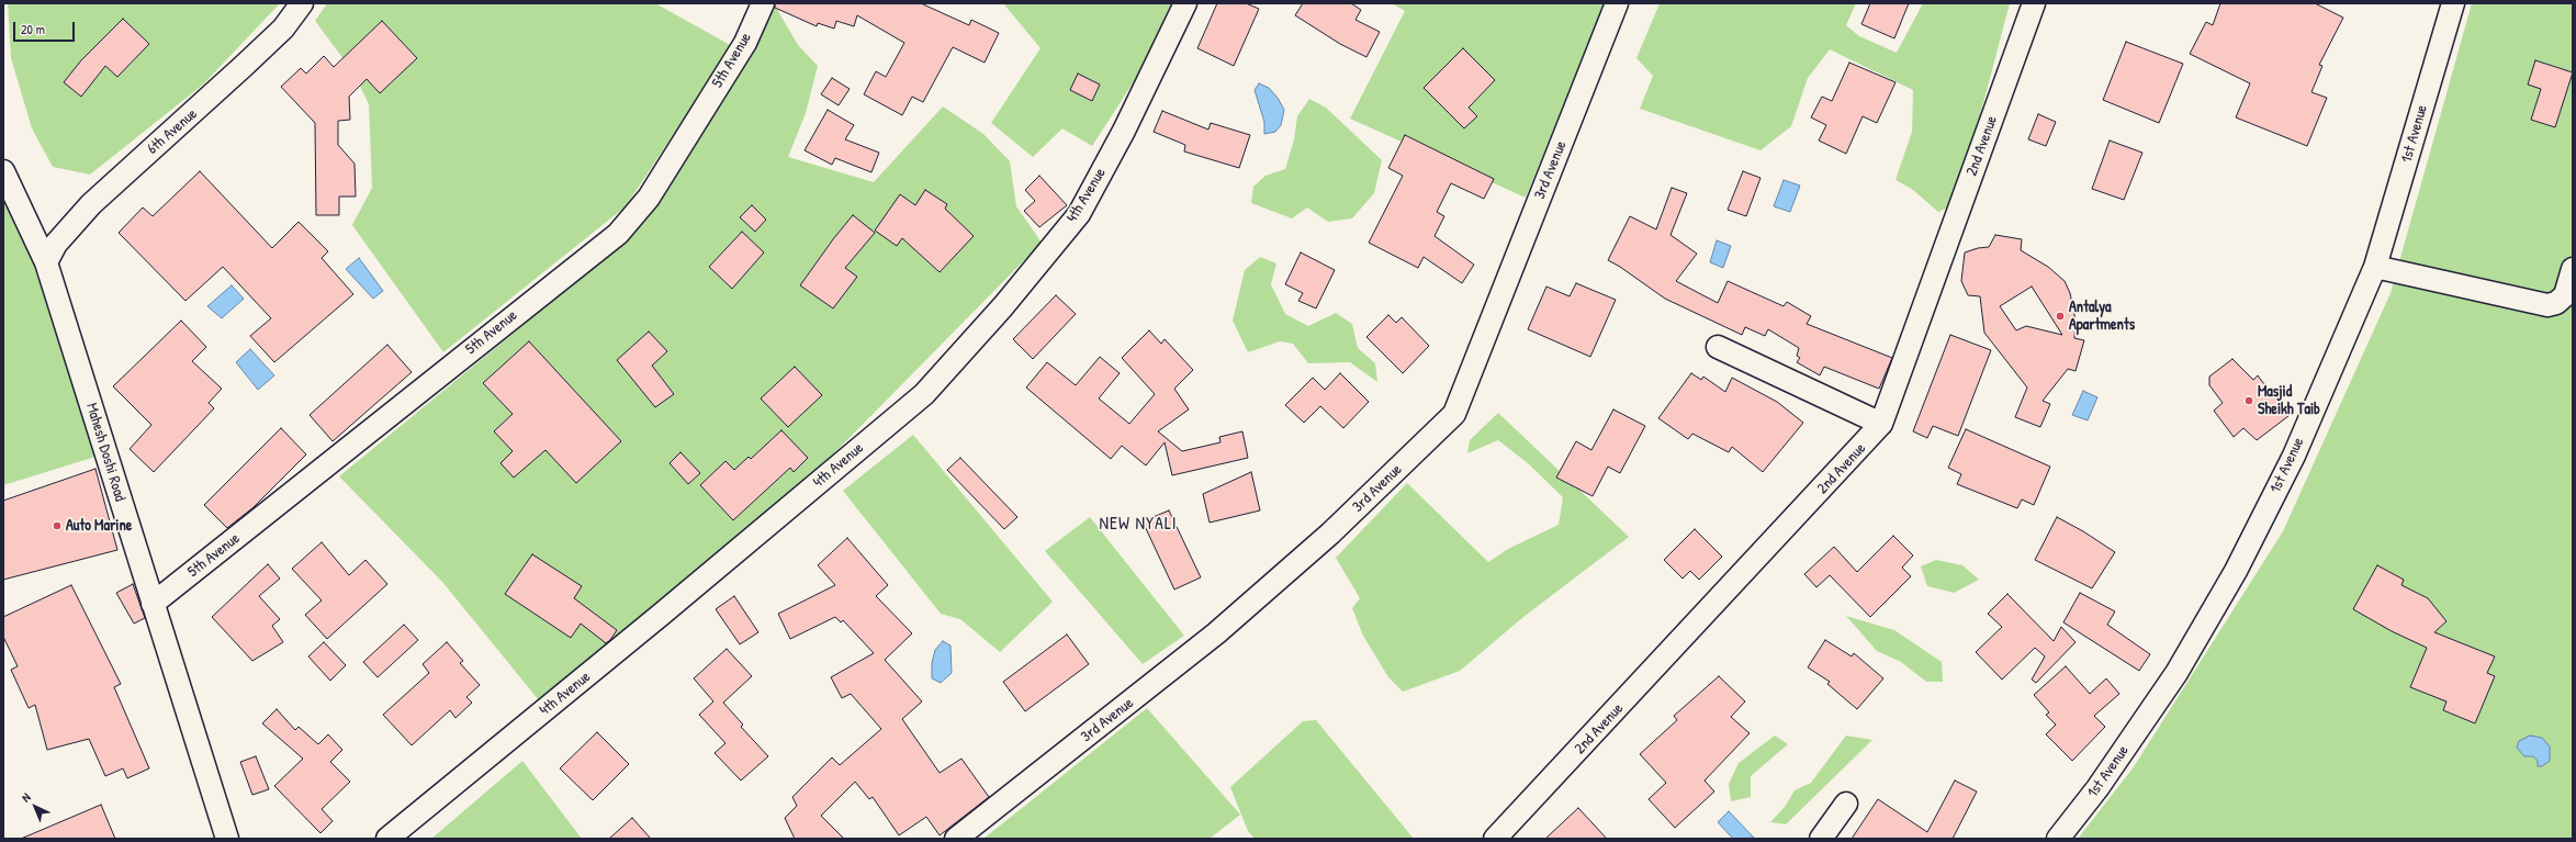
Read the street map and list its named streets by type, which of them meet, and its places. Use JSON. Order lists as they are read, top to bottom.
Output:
{
  "streets": {
    "street": [
      "5th Avenue",
      "6th Avenue",
      "1st Avenue",
      "2nd Avenue",
      "3rd Avenue",
      "4th Avenue",
      "Mahesh Doshi Road"
    ]
  },
  "crossings": [
    ["5th Avenue", "Mahesh Doshi Road"],
    ["6th Avenue", "Mahesh Doshi Road"]
  ],
  "districts": ["NEW NYALI"],
  "places": ["Antalya Apartments", "Masjid Sheikh Taib", "Auto Marine"],
  "scale_bar": "20 m",
  "north": "top left"
}
